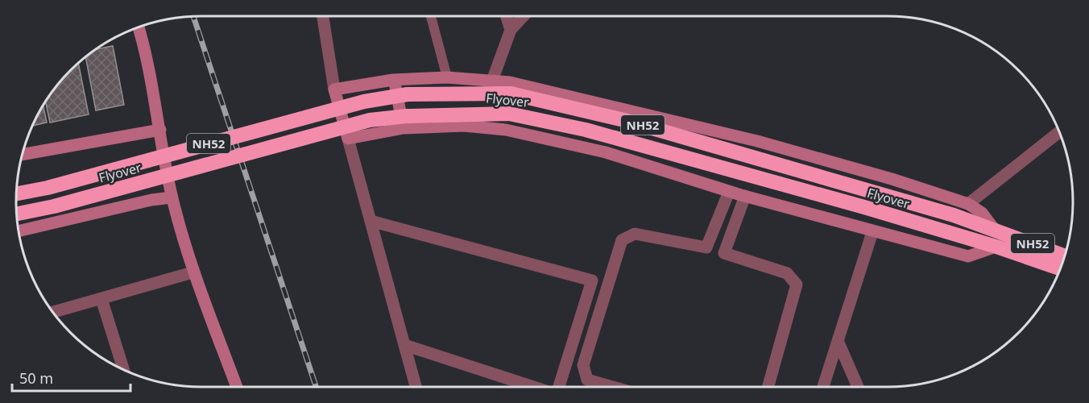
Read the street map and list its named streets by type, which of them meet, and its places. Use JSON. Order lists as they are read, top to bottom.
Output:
{
  "streets": {
    "highway": ["Flyover", "NH52"]
  },
  "crossings": [
    ["Flyover", "NH52"]
  ],
  "scale_bar": "50 m"
}
